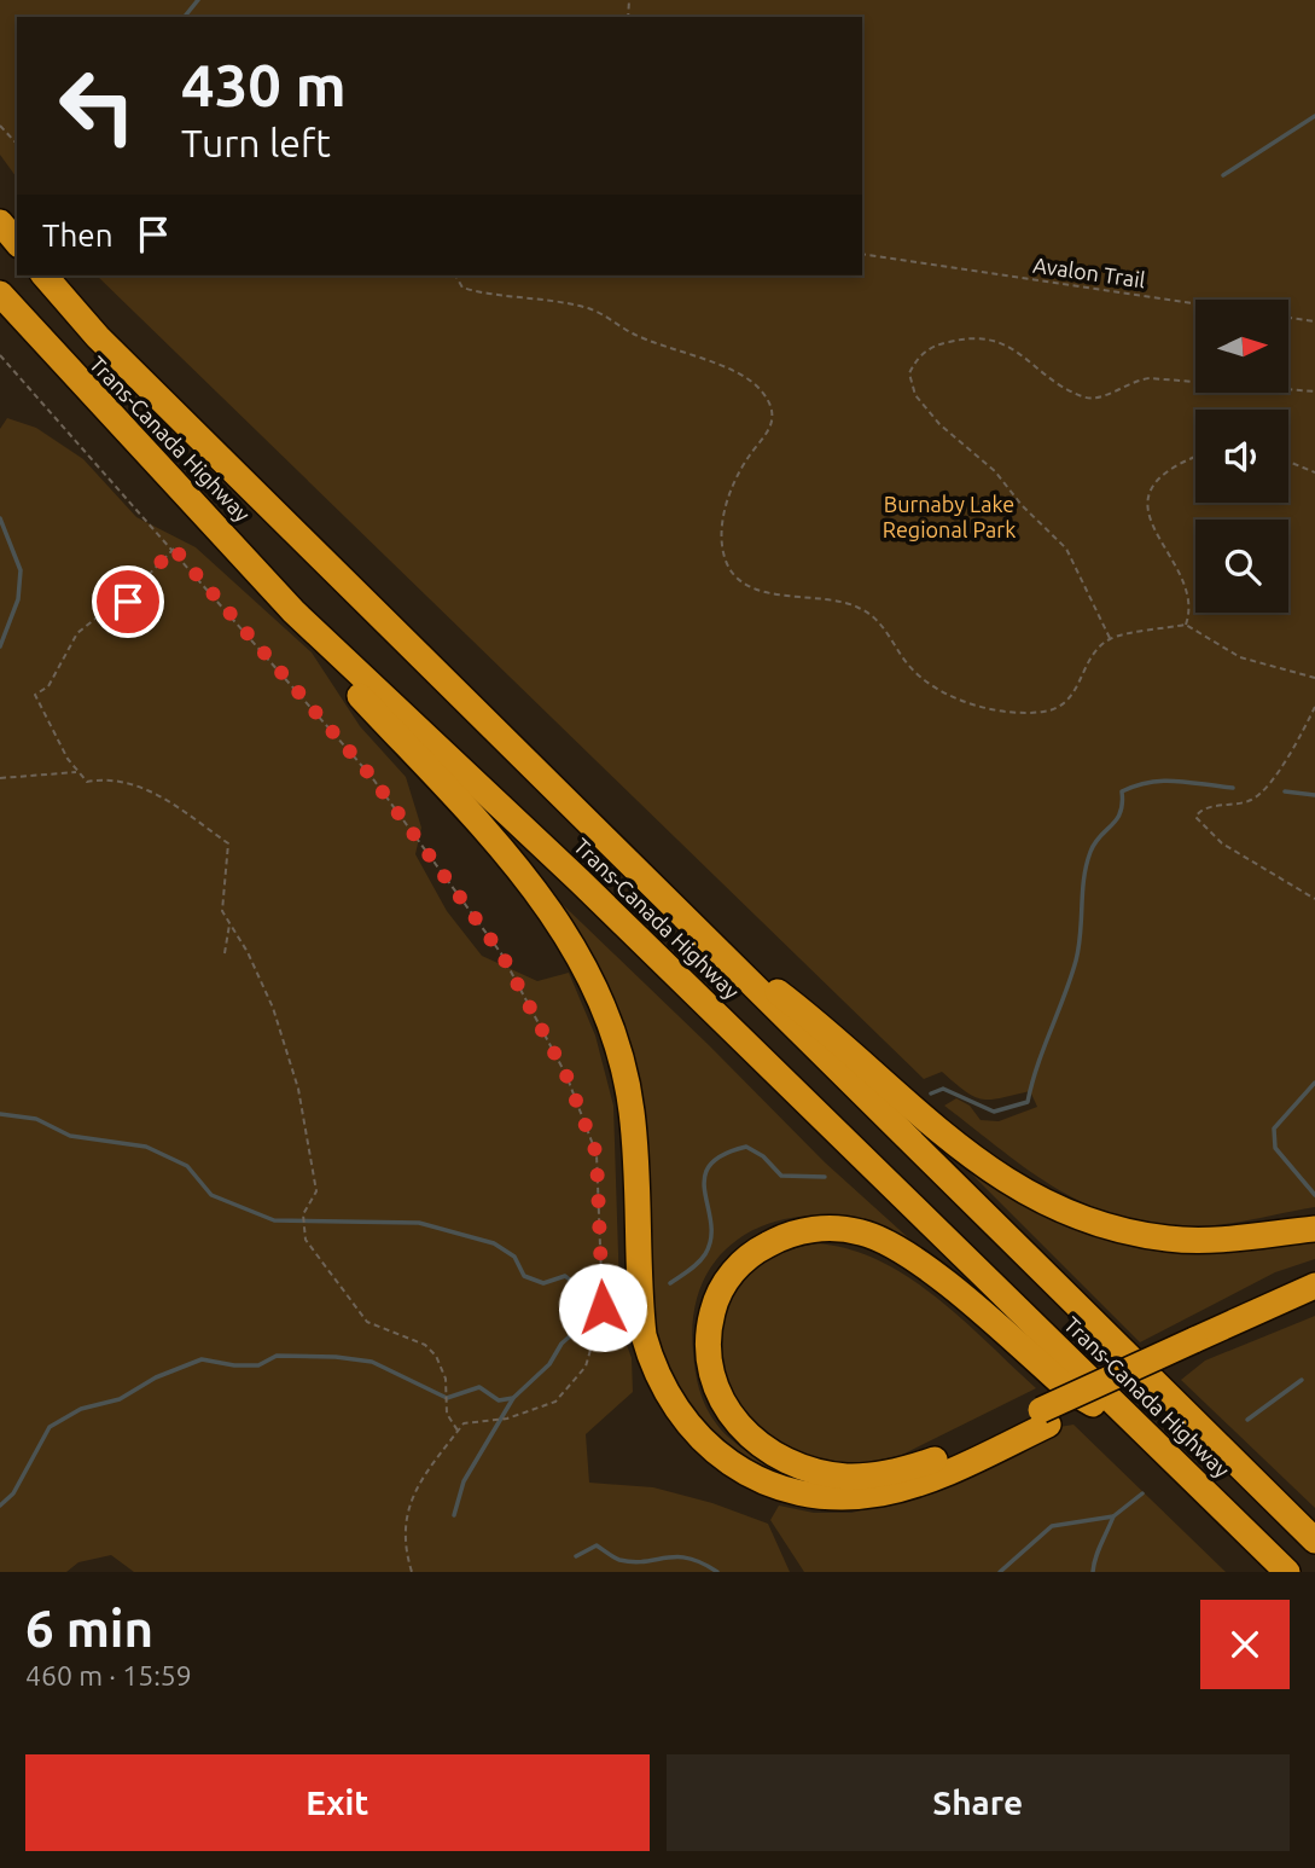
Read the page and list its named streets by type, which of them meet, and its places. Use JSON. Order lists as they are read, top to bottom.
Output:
{
  "streets": {
    "highway": ["Trans-Canada Highway"],
    "path": ["Avalon Trail"]
  },
  "parks": ["Burnaby Lake Regional Park"],
  "north": "right",
  "page": {
    "turn": ["430 m", "Turn left"],
    "then": "Then",
    "heading": ["6 min", "460 m · 15:59"],
    "buttons": ["Exit", "Share"]
  }
}
